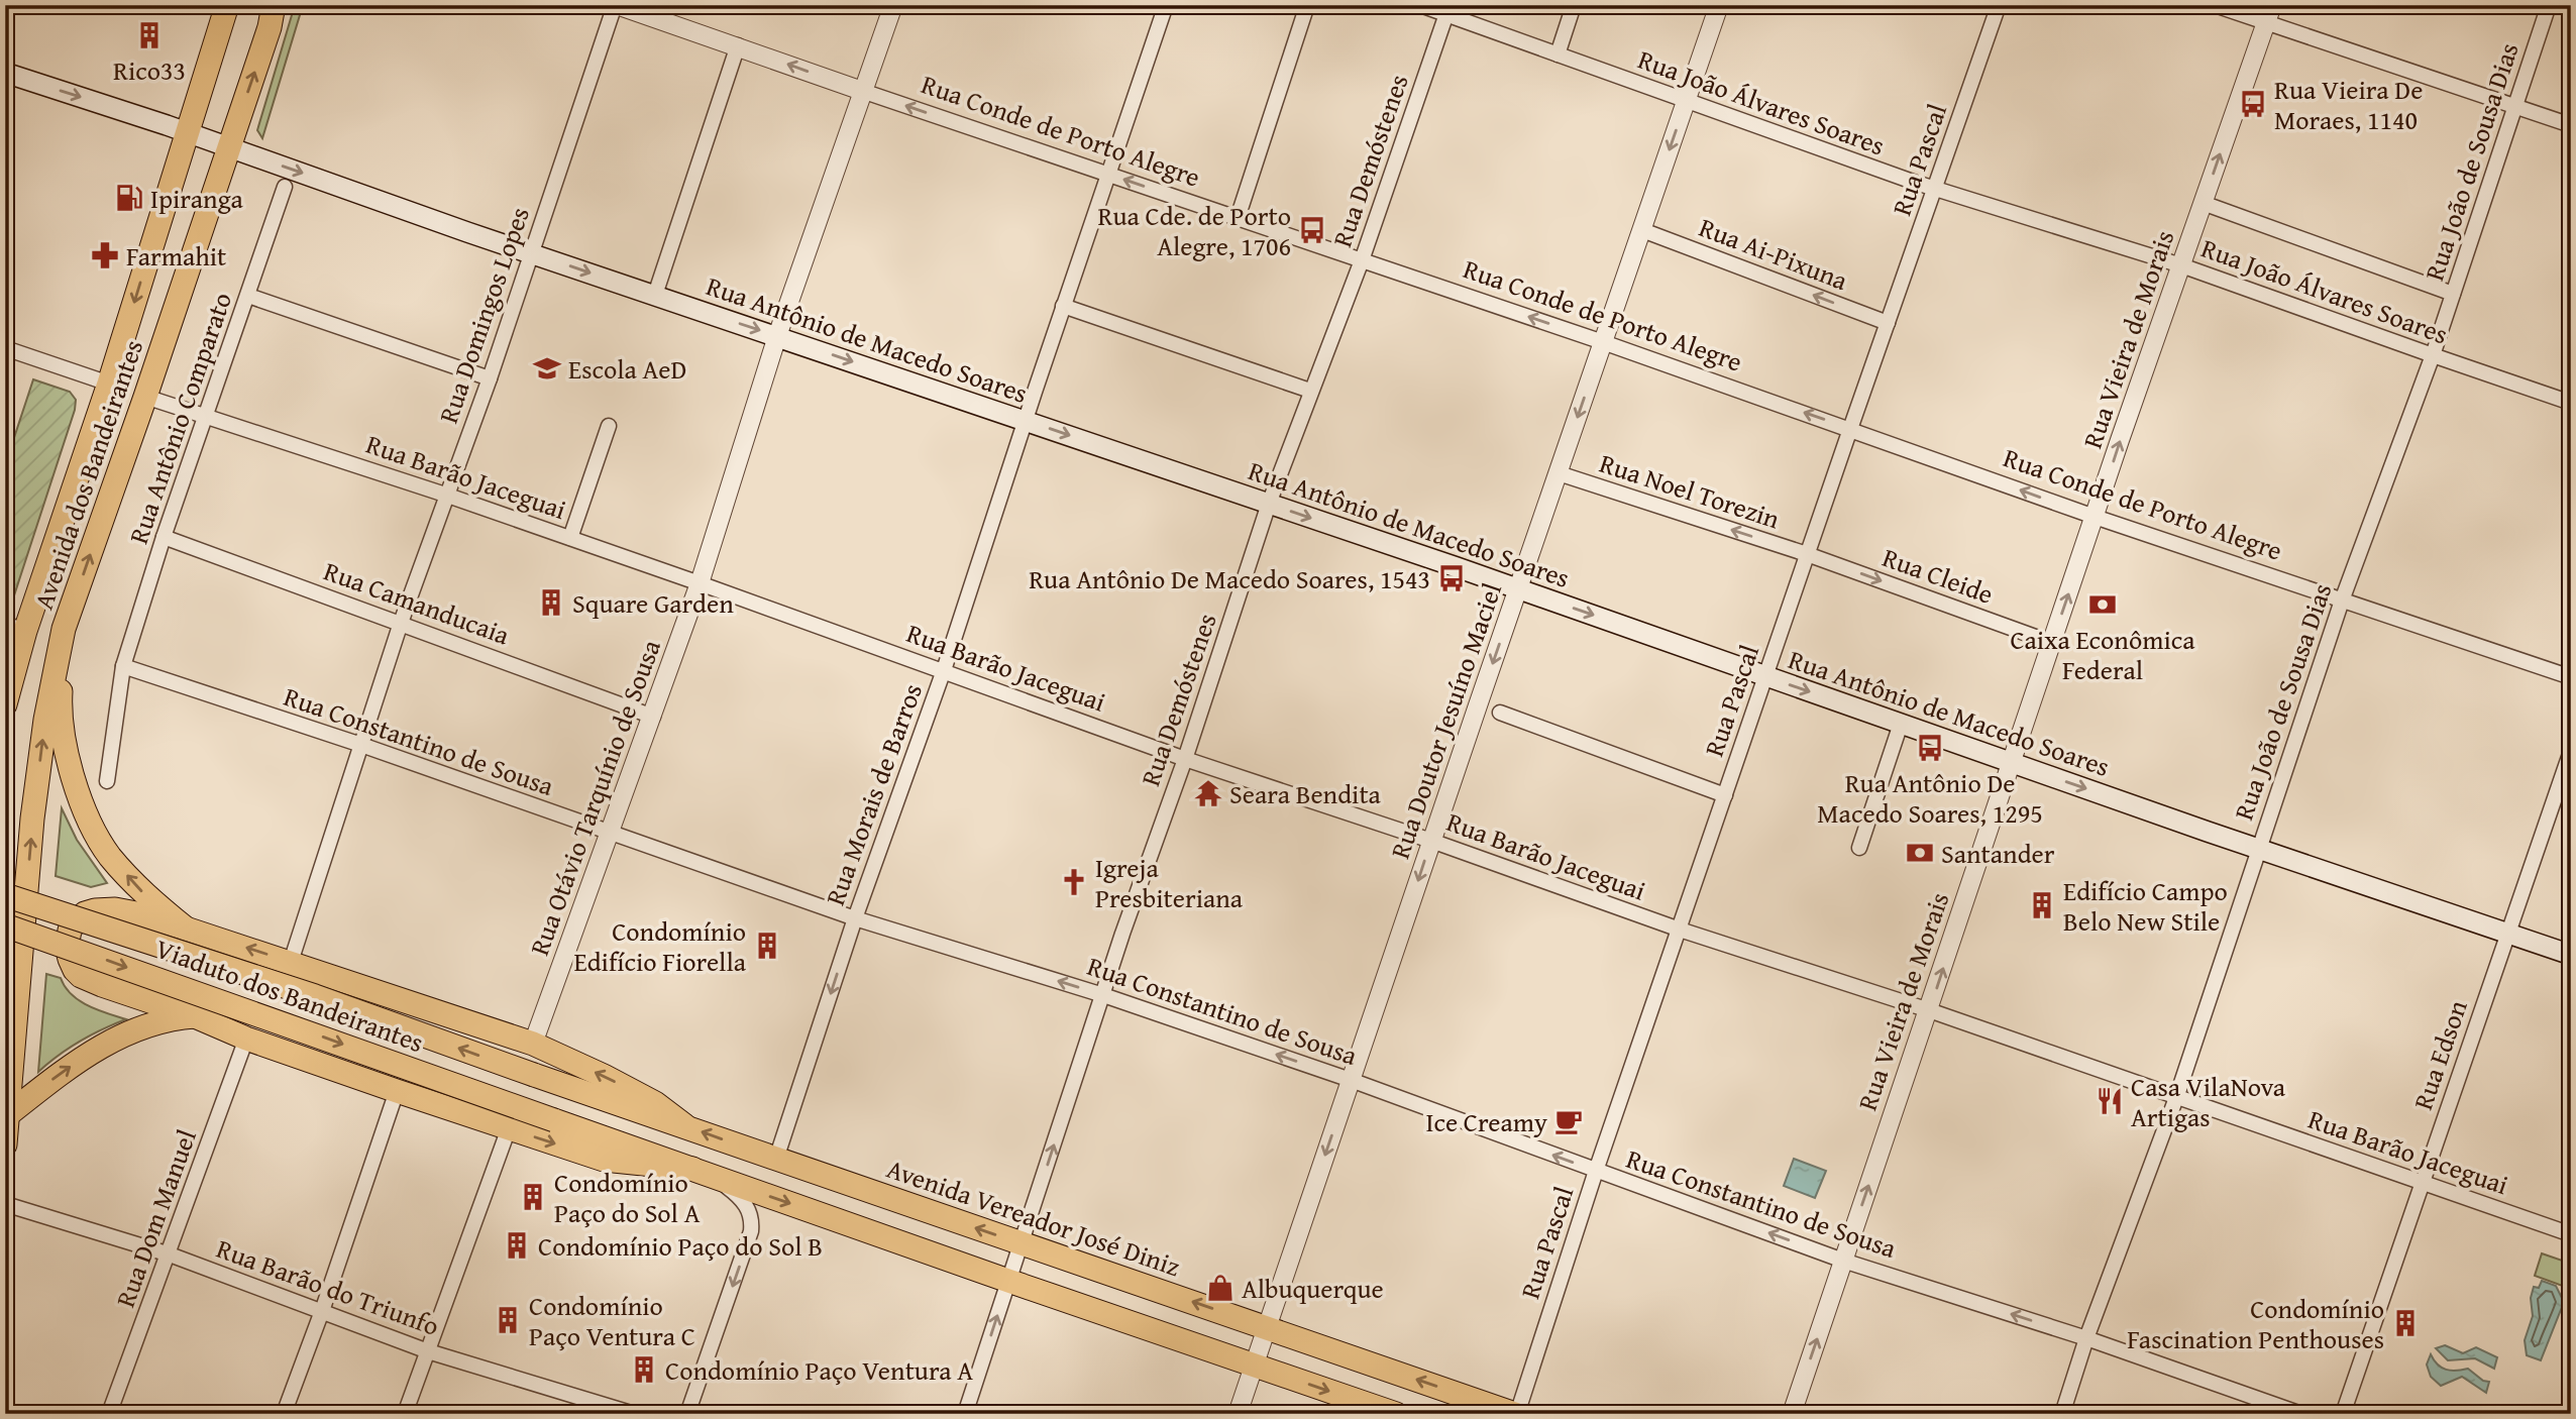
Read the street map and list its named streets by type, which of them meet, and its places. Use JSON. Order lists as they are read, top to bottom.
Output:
{
  "streets": {
    "main road": [
      "Rua Antônio de Macedo Soares",
      "Avenida dos Bandeirantes",
      "Viaduto dos Bandeirantes",
      "Avenida Vereador José Diniz"
    ],
    "street": [
      "Rua João Álvares Soares",
      "Rua Conde de Porto Alegre",
      "Rua Pascal",
      "Rua Demóstenes",
      "Rua João de Sousa Dias",
      "Rua Ai-Pixuna",
      "Rua Domingos Lopes",
      "Rua Vieira de Morais",
      "Rua Antônio Comparato",
      "Rua Barão Jaceguai",
      "Rua Noel Torezin",
      "Rua Cleide",
      "Rua Camanducaia",
      "Rua Doutor Jesuíno Maciel",
      "Rua Constantino de Sousa",
      "Rua Morais de Barros",
      "Rua Otávio Tarquínio de Sousa",
      "Rua Edson",
      "Rua Dom Manuel",
      "Rua Barão do Triunfo"
    ]
  },
  "crossings": [
    ["Rua João Álvares Soares", "Rua Pascal"],
    ["Rua João Álvares Soares", "Rua Demóstenes"],
    ["Rua João Álvares Soares", "Rua João de Sousa Dias"],
    ["Rua João Álvares Soares", "Rua Vieira de Morais"],
    ["Rua João Álvares Soares", "Rua Doutor Jesuíno Maciel"],
    ["Rua Conde de Porto Alegre", "Rua Pascal"],
    ["Rua Conde de Porto Alegre", "Rua Demóstenes"],
    ["Rua Conde de Porto Alegre", "Rua João de Sousa Dias"],
    ["Rua Conde de Porto Alegre", "Rua Domingos Lopes"],
    ["Rua Conde de Porto Alegre", "Rua Vieira de Morais"],
    ["Rua Conde de Porto Alegre", "Rua Doutor Jesuíno Maciel"],
    ["Rua Conde de Porto Alegre", "Rua Morais de Barros"],
    ["Rua Conde de Porto Alegre", "Rua Otávio Tarquínio de Sousa"],
    ["Rua Pascal", "Rua Ai-Pixuna"],
    ["Rua Pascal", "Rua Antônio de Macedo Soares"],
    ["Rua Pascal", "Rua Barão Jaceguai"],
    ["Rua Pascal", "Rua Noel Torezin"],
    ["Rua Pascal", "Rua Cleide"],
    ["Rua Pascal", "Rua Constantino de Sousa"],
    ["Rua Pascal", "Avenida Vereador José Diniz"],
    ["Rua Demóstenes", "Rua Antônio de Macedo Soares"],
    ["Rua Demóstenes", "Rua Barão Jaceguai"],
    ["Rua Demóstenes", "Rua Constantino de Sousa"],
    ["Rua Demóstenes", "Avenida Vereador José Diniz"],
    ["Rua João de Sousa Dias", "Rua Antônio de Macedo Soares"],
    ["Rua João de Sousa Dias", "Rua Barão Jaceguai"],
    ["Rua João de Sousa Dias", "Rua Constantino de Sousa"],
    ["Rua Ai-Pixuna", "Rua Doutor Jesuíno Maciel"],
    ["Rua Domingos Lopes", "Rua Antônio de Macedo Soares"],
    ["Rua Domingos Lopes", "Rua Barão Jaceguai"],
    ["Rua Domingos Lopes", "Rua Camanducaia"],
    ["Rua Domingos Lopes", "Rua Constantino de Sousa"],
    ["Rua Antônio de Macedo Soares", "Rua Vieira de Morais"],
    ["Rua Antônio de Macedo Soares", "Avenida dos Bandeirantes"],
    ["Rua Antônio de Macedo Soares", "Rua Doutor Jesuíno Maciel"],
    ["Rua Antônio de Macedo Soares", "Rua Morais de Barros"],
    ["Rua Antônio de Macedo Soares", "Rua Otávio Tarquínio de Sousa"],
    ["Rua Antônio de Macedo Soares", "Rua Edson"],
    ["Rua Vieira de Morais", "Rua Barão Jaceguai"],
    ["Rua Vieira de Morais", "Rua Cleide"],
    ["Rua Vieira de Morais", "Rua Constantino de Sousa"],
    ["Rua Antônio Comparato", "Rua Barão Jaceguai"],
    ["Rua Antônio Comparato", "Rua Camanducaia"],
    ["Rua Antônio Comparato", "Rua Constantino de Sousa"],
    ["Avenida dos Bandeirantes", "Rua Barão Jaceguai"],
    ["Rua Barão Jaceguai", "Rua Doutor Jesuíno Maciel"],
    ["Rua Barão Jaceguai", "Rua Morais de Barros"],
    ["Rua Barão Jaceguai", "Rua Otávio Tarquínio de Sousa"],
    ["Rua Barão Jaceguai", "Rua Edson"],
    ["Rua Noel Torezin", "Rua Cleide"],
    ["Rua Noel Torezin", "Rua Doutor Jesuíno Maciel"],
    ["Rua Camanducaia", "Rua Otávio Tarquínio de Sousa"],
    ["Rua Doutor Jesuíno Maciel", "Rua Constantino de Sousa"],
    ["Rua Doutor Jesuíno Maciel", "Avenida Vereador José Diniz"],
    ["Rua Constantino de Sousa", "Rua Morais de Barros"],
    ["Rua Constantino de Sousa", "Rua Otávio Tarquínio de Sousa"],
    ["Rua Morais de Barros", "Avenida Vereador José Diniz"],
    ["Viaduto dos Bandeirantes", "Avenida Vereador José Diniz"],
    ["Rua Dom Manuel", "Rua Barão do Triunfo"]
  ],
  "one_way": [
    "Rua Conde de Porto Alegre",
    "Rua Ai-Pixuna",
    "Rua Antônio de Macedo Soares",
    "Rua Vieira de Morais",
    "Rua Noel Torezin",
    "Rua Cleide",
    "Rua Doutor Jesuíno Maciel",
    "Rua Constantino de Sousa"
  ],
  "places": {
    "building": [
      "Rico33",
      "Square Garden",
      "Edifício Campo Belo New Stile",
      "Condomínio Edifício Fiorella",
      "Condomínio Paço do Sol A",
      "Condomínio Paço do Sol B",
      "Condomínio Paço Ventura C",
      "Condomínio Fascination Penthouses",
      "Condomínio Paço Ventura A"
    ],
    "bus stop": [
      "Rua Vieira De Moraes, 1140",
      "Rua Cde. de Porto Alegre, 1706",
      "Rua Antônio De Macedo Soares, 1543",
      "Rua Antônio De Macedo Soares, 1295"
    ],
    "fuel station": ["Ipiranga"],
    "pharmacy": ["Farmahit"],
    "school or university": ["Escola AeD"],
    "bank": ["Caixa Econômica Federal", "Santander"],
    "temple": ["Seara Bendita"],
    "church": ["Igreja Presbiteriana"],
    "restaurant": ["Casa VilaNova Artigas"],
    "cafe": ["Ice Creamy"],
    "shop": ["Albuquerque"]
  }
}
